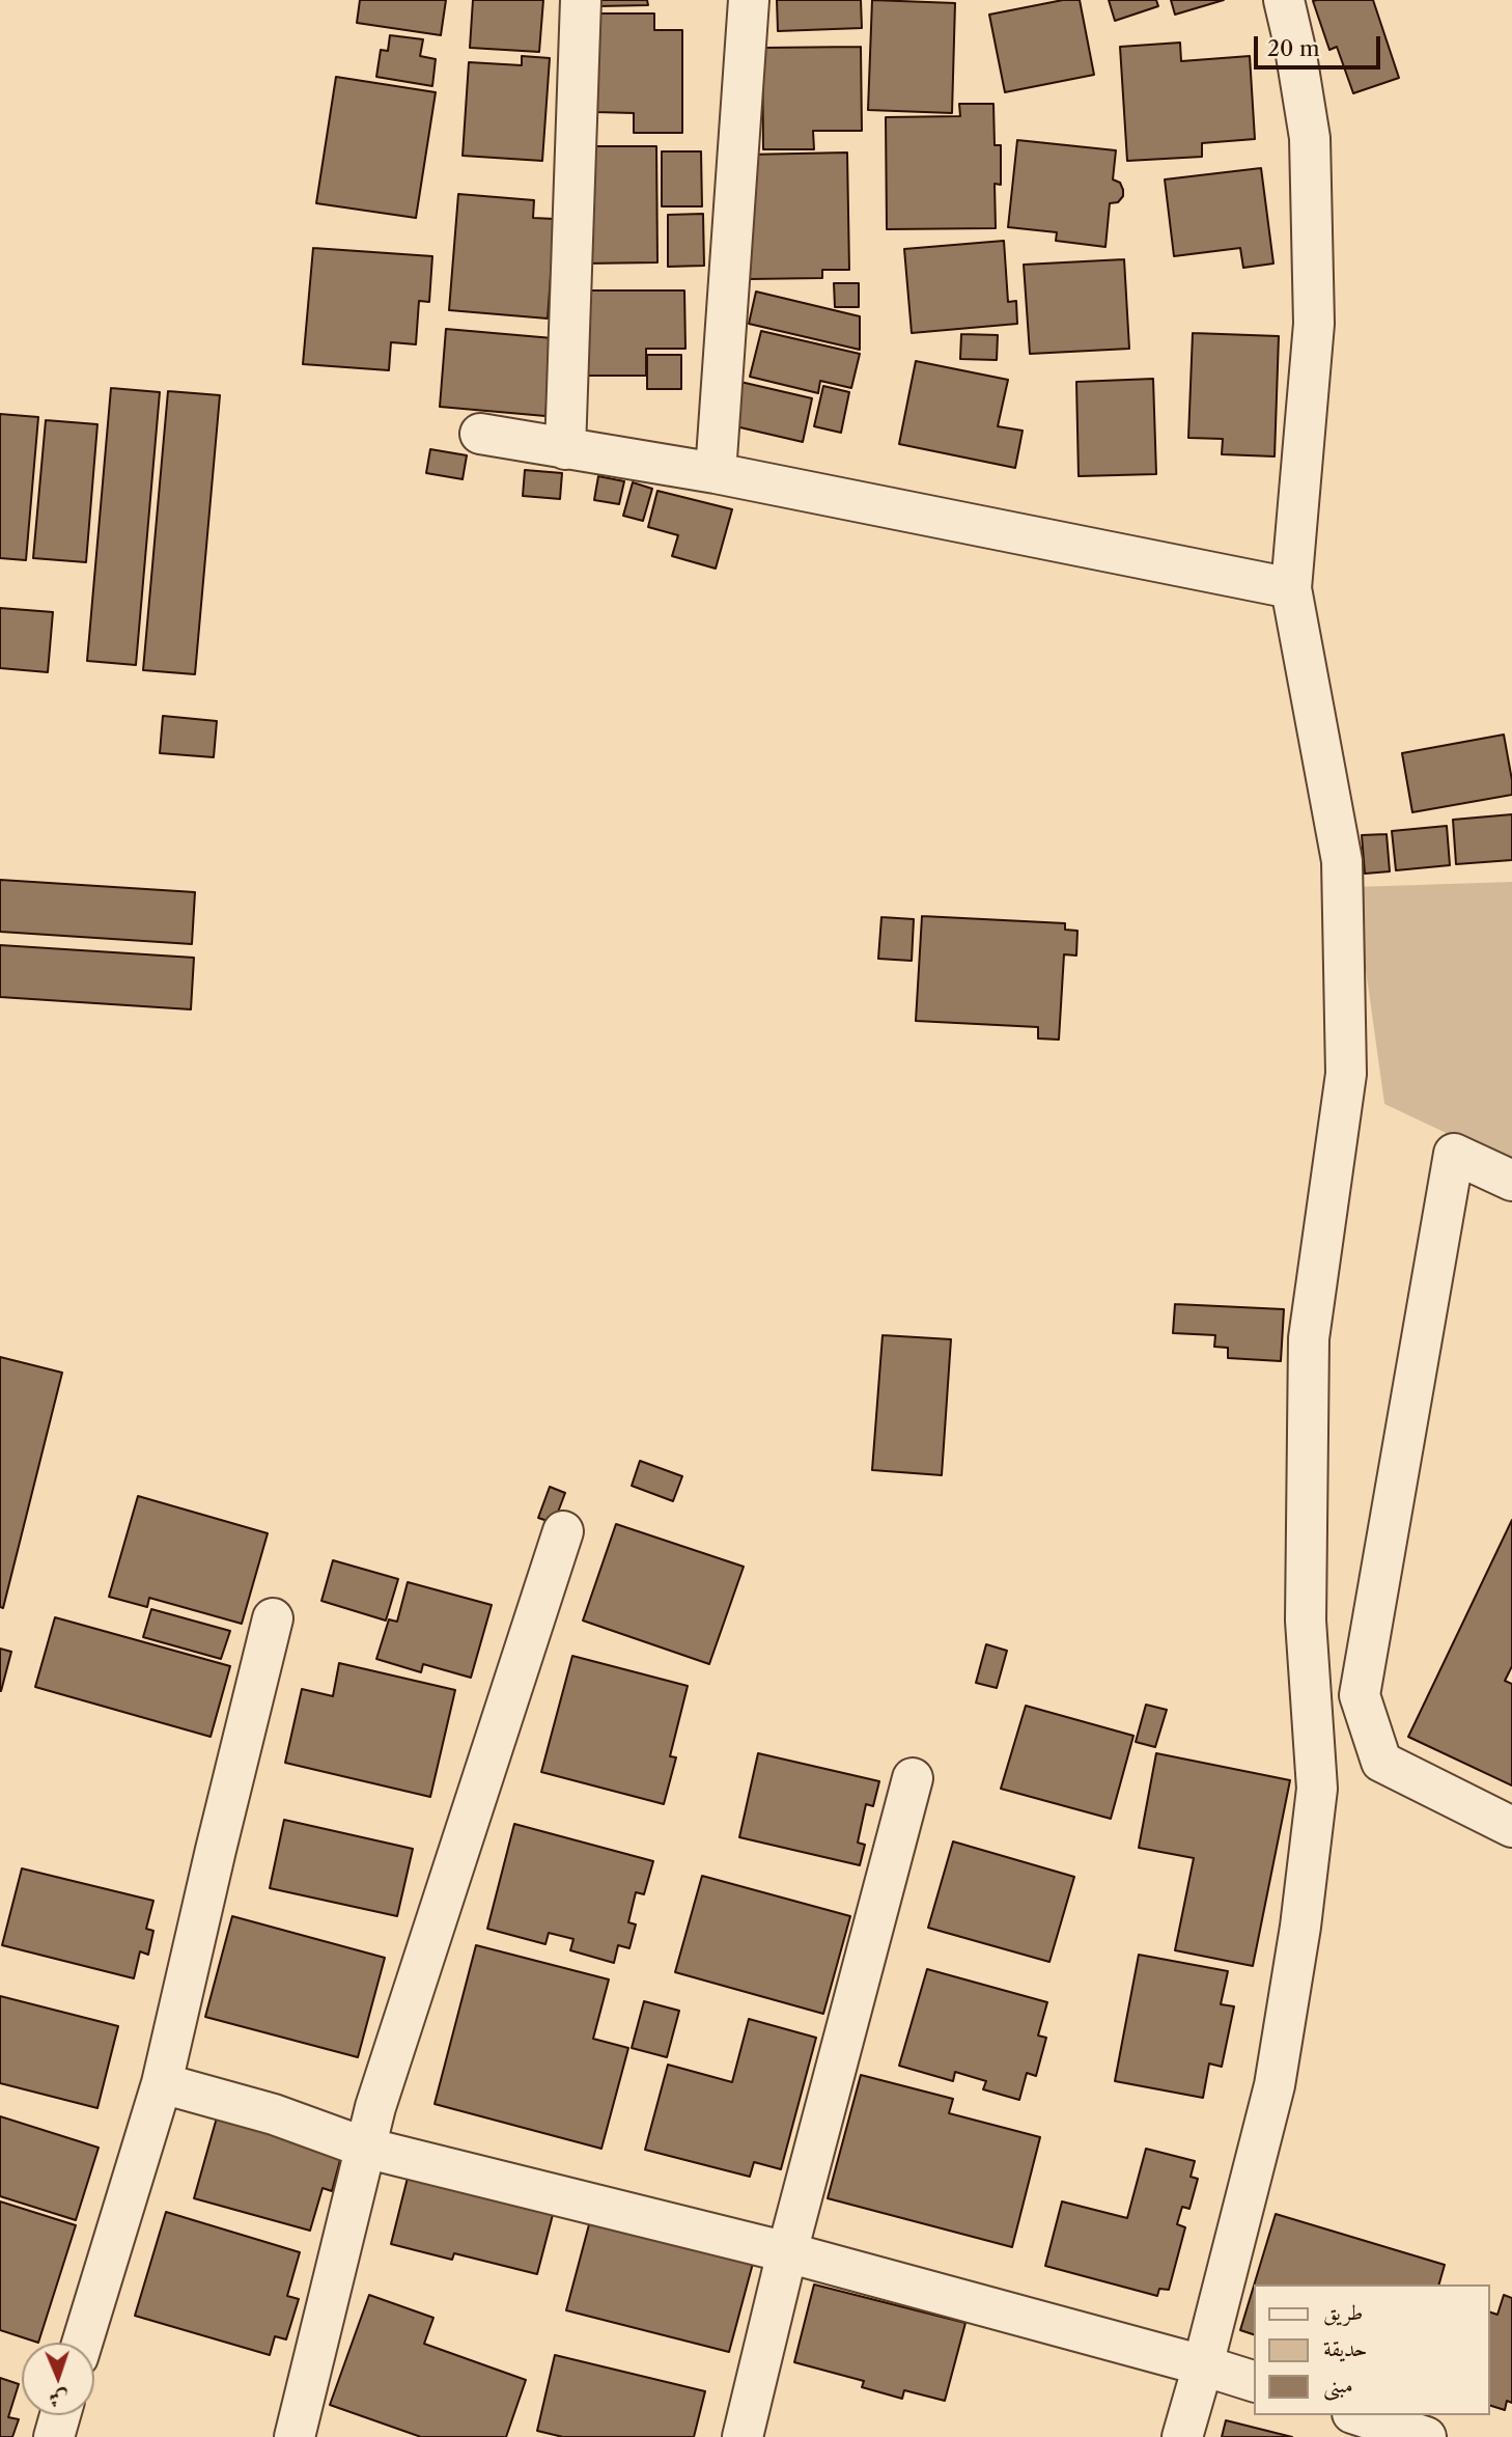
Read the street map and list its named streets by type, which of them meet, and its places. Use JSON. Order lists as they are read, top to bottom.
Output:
{
  "legend": ["طريق", "حديقة", "مبنى"],
  "scale_bar": "20 m",
  "north": "bottom"
}
